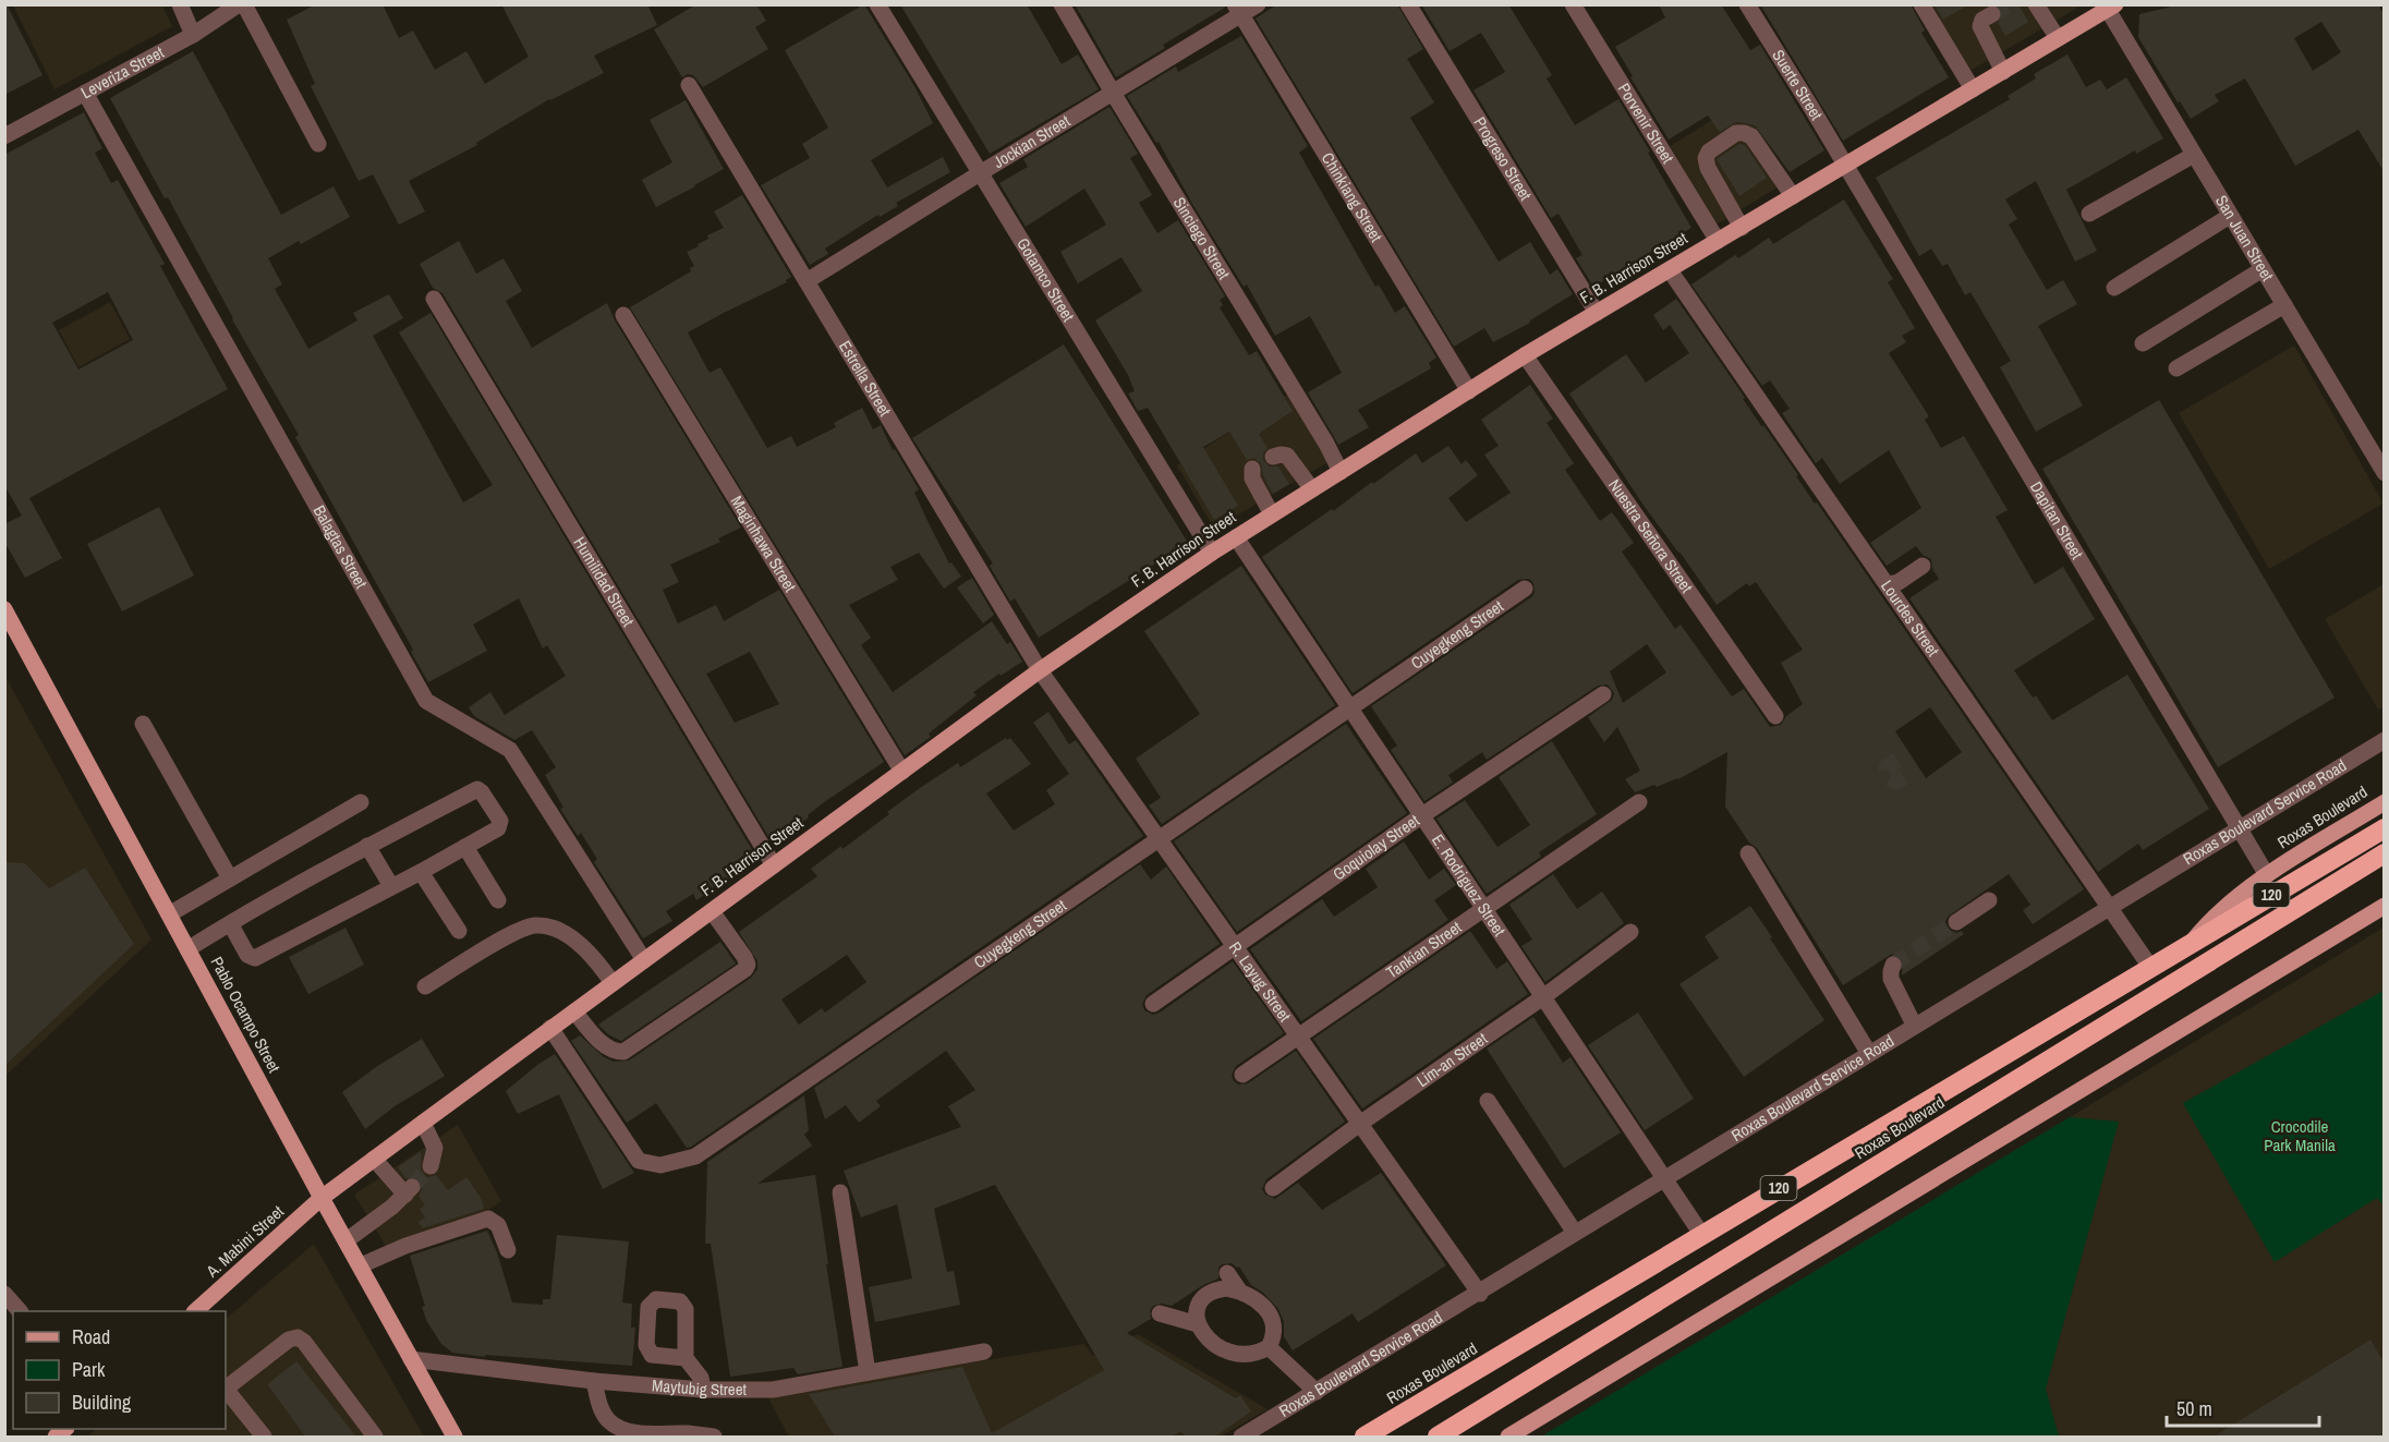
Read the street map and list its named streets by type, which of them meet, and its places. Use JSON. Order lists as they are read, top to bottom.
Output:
{
  "streets": {
    "highway": ["Roxas Boulevard", "120"],
    "main road": ["F. B. Harrison Street", "Pablo Ocampo Street", "A. Mabini Street"],
    "street": [
      "Leveriza Street",
      "Suerte Street",
      "Porvenir Street",
      "Jockian Street",
      "Progreso Street",
      "Chinkiang Street",
      "Sinciego Street",
      "San Juan Street",
      "Gotamco Street",
      "Estrella Street",
      "Dapitan Street",
      "Nuestra Señora Street",
      "Maginhawa Street",
      "Balagtas Street",
      "Humilidad Street",
      "Lourdes Street",
      "Cuyegkeng Street",
      "Roxas Boulevard Service Road",
      "Goquiolay Street",
      "E. Rodriguez Street",
      "Tankian Street",
      "R. Layug Street",
      "Lim-an Street",
      "Maytubig Street"
    ]
  },
  "crossings": [
    ["Leveriza Street", "Balagtas Street"],
    ["Suerte Street", "F. B. Harrison Street"],
    ["Suerte Street", "Dapitan Street"],
    ["Porvenir Street", "F. B. Harrison Street"],
    ["Jockian Street", "Chinkiang Street"],
    ["Jockian Street", "Sinciego Street"],
    ["Jockian Street", "Gotamco Street"],
    ["Jockian Street", "Estrella Street"],
    ["Progreso Street", "F. B. Harrison Street"],
    ["Chinkiang Street", "F. B. Harrison Street"],
    ["Sinciego Street", "F. B. Harrison Street"],
    ["San Juan Street", "F. B. Harrison Street"],
    ["F. B. Harrison Street", "Gotamco Street"],
    ["F. B. Harrison Street", "Estrella Street"],
    ["F. B. Harrison Street", "Dapitan Street"],
    ["F. B. Harrison Street", "Nuestra Señora Street"],
    ["F. B. Harrison Street", "Maginhawa Street"],
    ["F. B. Harrison Street", "Balagtas Street"],
    ["F. B. Harrison Street", "Humilidad Street"],
    ["F. B. Harrison Street", "Lourdes Street"],
    ["F. B. Harrison Street", "Cuyegkeng Street"],
    ["F. B. Harrison Street", "E. Rodriguez Street"],
    ["F. B. Harrison Street", "R. Layug Street"],
    ["F. B. Harrison Street", "Pablo Ocampo Street"],
    ["F. B. Harrison Street", "A. Mabini Street"],
    ["Estrella Street", "R. Layug Street"],
    ["Dapitan Street", "Roxas Boulevard Service Road"],
    ["Dapitan Street", "Roxas Boulevard"],
    ["Lourdes Street", "Roxas Boulevard Service Road"],
    ["Lourdes Street", "Roxas Boulevard"],
    ["Cuyegkeng Street", "E. Rodriguez Street"],
    ["Cuyegkeng Street", "R. Layug Street"],
    ["Roxas Boulevard Service Road", "E. Rodriguez Street"],
    ["Roxas Boulevard Service Road", "R. Layug Street"],
    ["Roxas Boulevard", "E. Rodriguez Street"],
    ["Goquiolay Street", "E. Rodriguez Street"],
    ["Goquiolay Street", "R. Layug Street"],
    ["E. Rodriguez Street", "Tankian Street"],
    ["E. Rodriguez Street", "Lim-an Street"],
    ["Tankian Street", "R. Layug Street"],
    ["R. Layug Street", "Lim-an Street"],
    ["Pablo Ocampo Street", "A. Mabini Street"],
    ["Pablo Ocampo Street", "Maytubig Street"]
  ],
  "parks": ["Crocodile Park Manila"],
  "legend": ["Road", "Park", "Building"],
  "scale_bar": "50 m"
}
